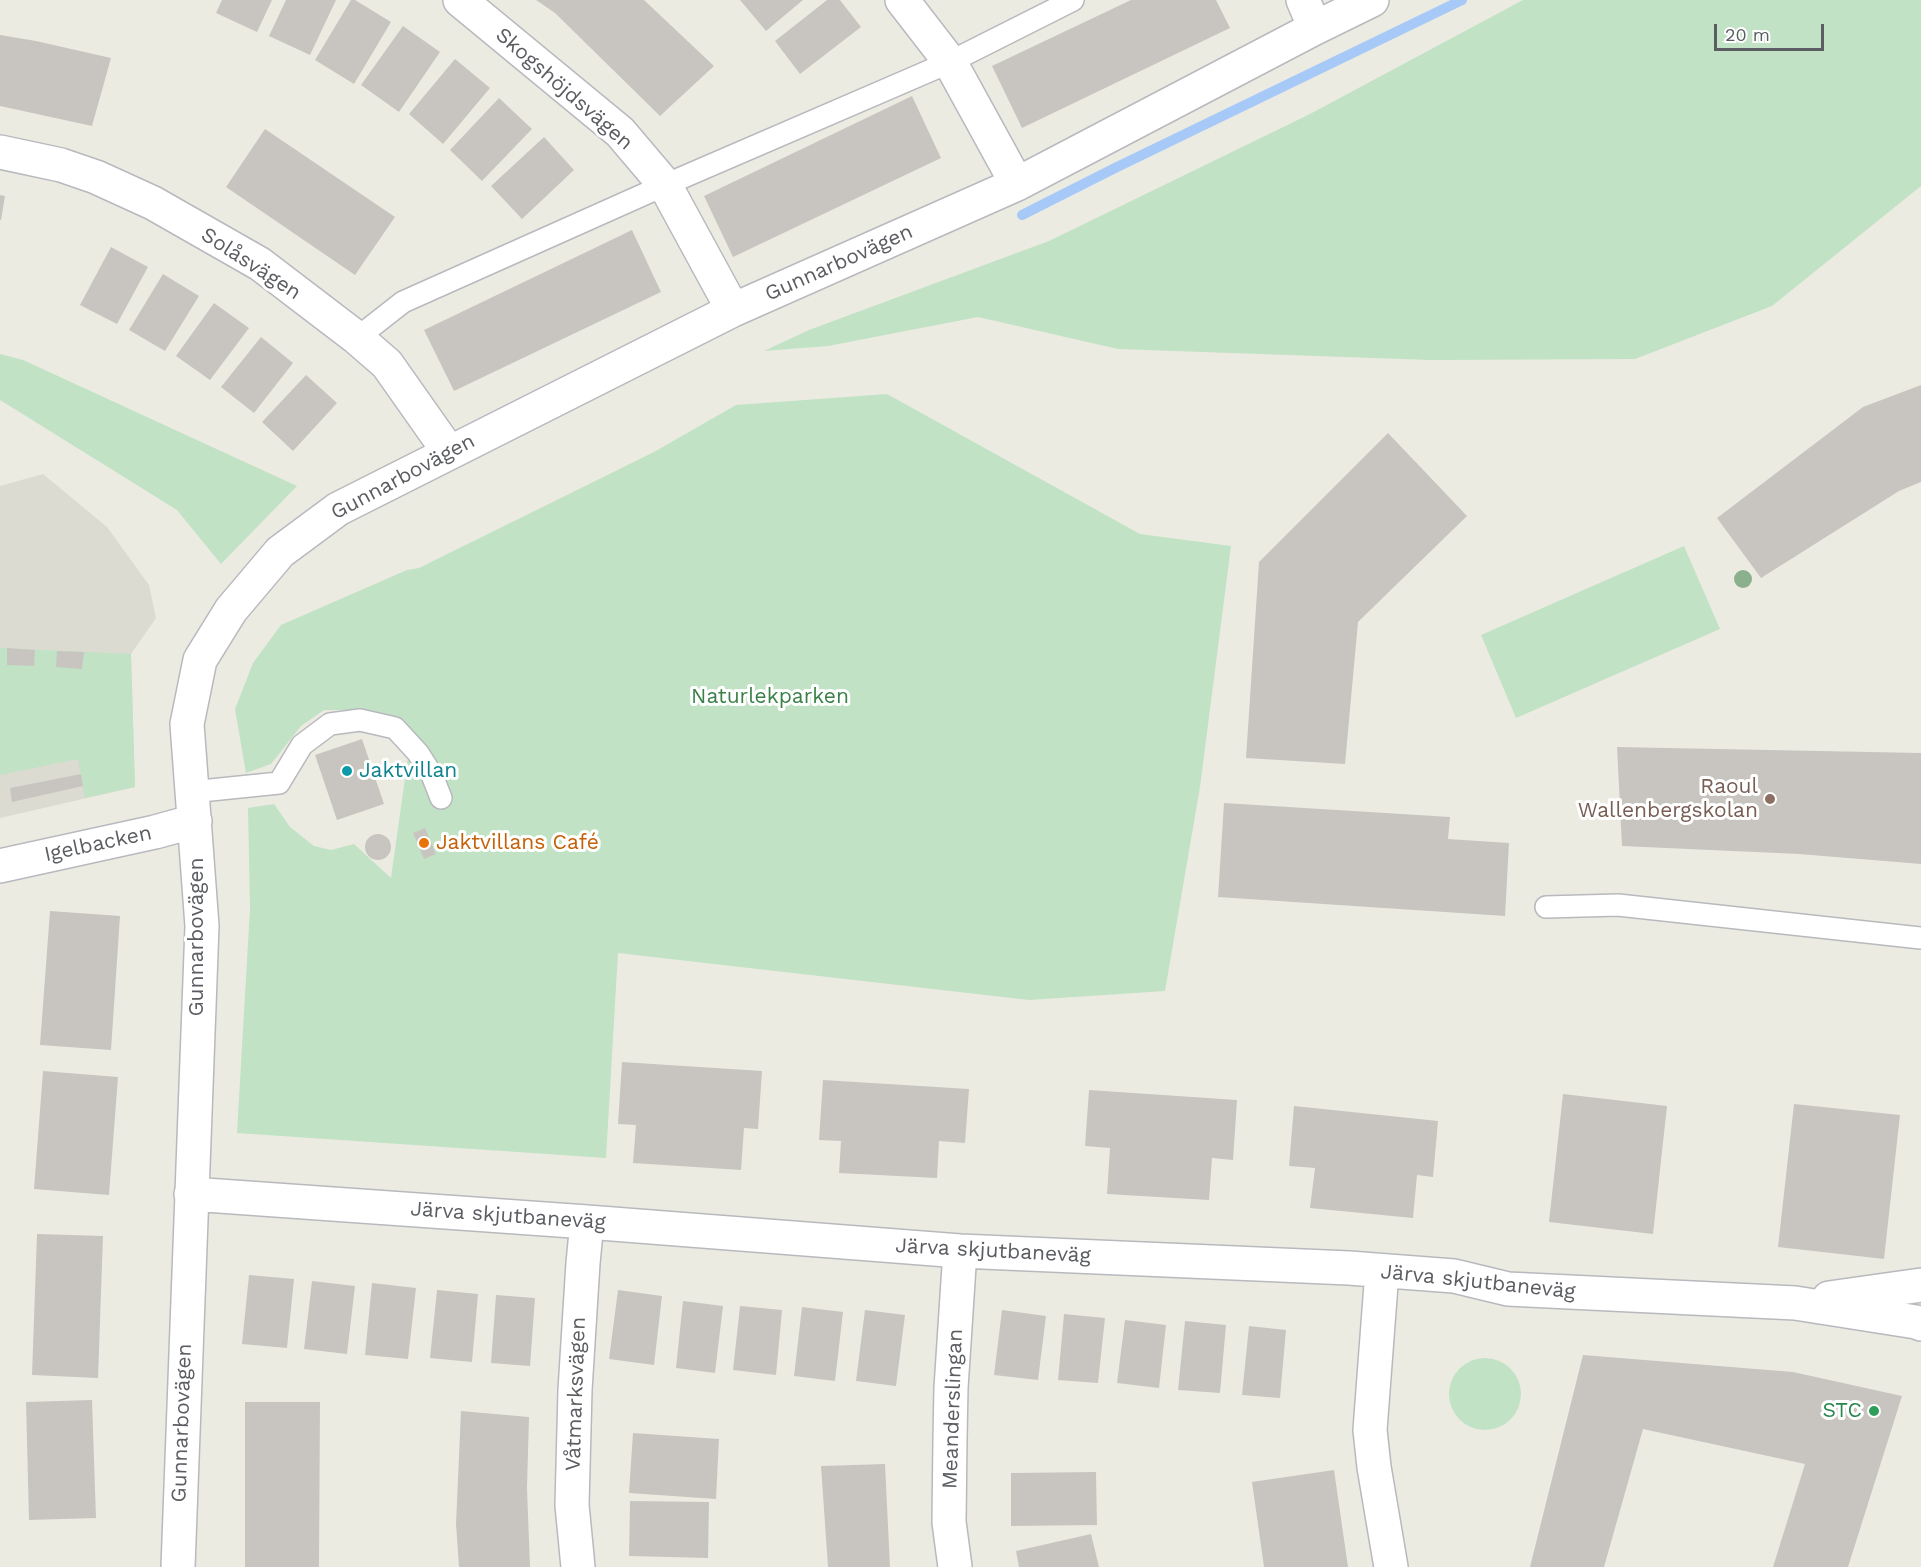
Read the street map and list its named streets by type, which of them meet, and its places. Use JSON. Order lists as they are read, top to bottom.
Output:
{
  "streets": {
    "street": [
      "Skogshöjdsvägen",
      "Gunnarbovägen",
      "Solåsvägen",
      "Igelbacken",
      "Järva skjutbaneväg",
      "Våtmarksvägen",
      "Meanderslingan"
    ]
  },
  "crossings": [
    ["Skogshöjdsvägen", "Gunnarbovägen"],
    ["Gunnarbovägen", "Solåsvägen"],
    ["Gunnarbovägen", "Igelbacken"],
    ["Gunnarbovägen", "Järva skjutbaneväg"],
    ["Järva skjutbaneväg", "Våtmarksvägen"],
    ["Järva skjutbaneväg", "Meanderslingan"]
  ],
  "parks": ["Naturlekparken"],
  "places": [
    "Jaktvillan",
    "Raoul Wallenbergskolan",
    "Jaktvillans Café",
    "STC"
  ],
  "scale_bar": "20 m"
}
